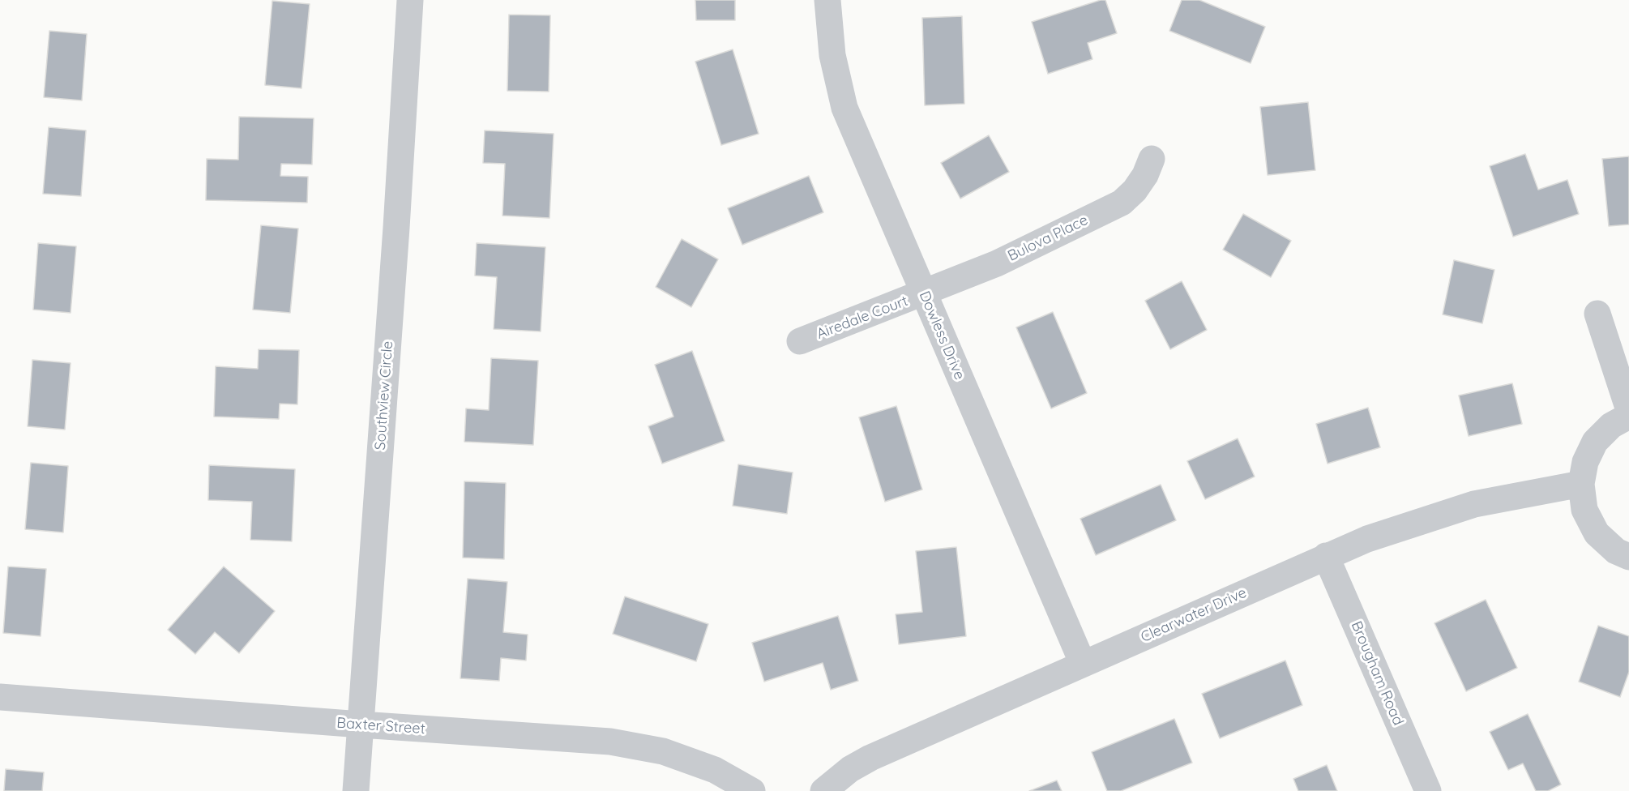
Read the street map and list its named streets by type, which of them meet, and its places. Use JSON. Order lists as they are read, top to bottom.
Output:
{
  "streets": {
    "street": [
      "Bulova Place",
      "Airedale Court",
      "Dowless Drive",
      "Southview Circle",
      "Clearwater Drive",
      "Brougham Road",
      "Baxter Street"
    ]
  },
  "crossings": [
    ["Bulova Place", "Airedale Court"],
    ["Bulova Place", "Dowless Drive"],
    ["Airedale Court", "Dowless Drive"],
    ["Dowless Drive", "Clearwater Drive"],
    ["Southview Circle", "Baxter Street"],
    ["Clearwater Drive", "Brougham Road"]
  ]
}
